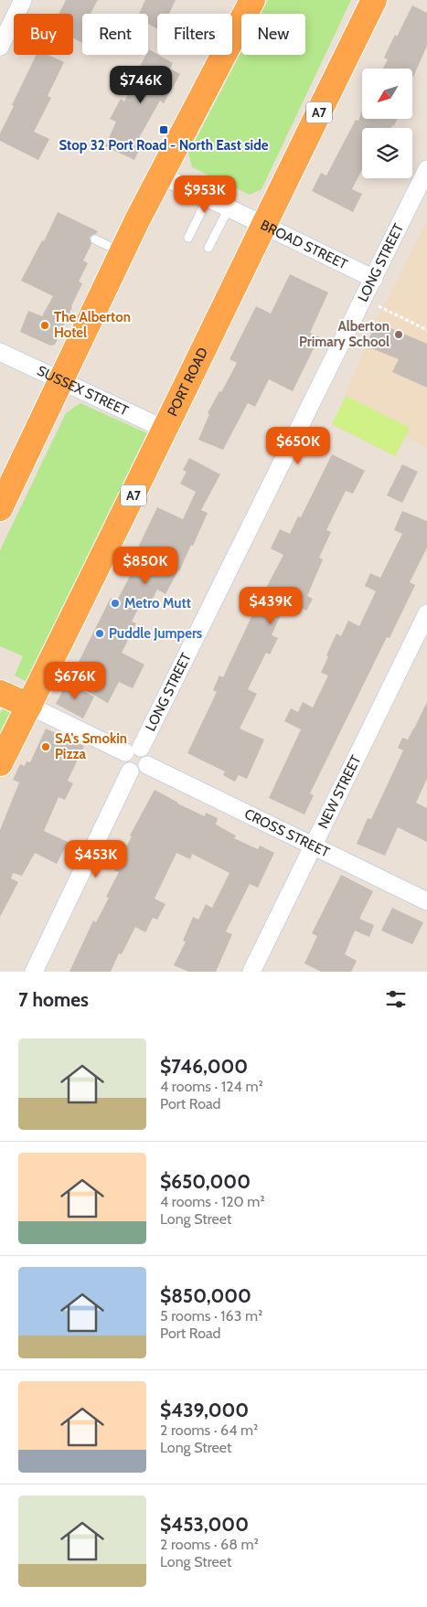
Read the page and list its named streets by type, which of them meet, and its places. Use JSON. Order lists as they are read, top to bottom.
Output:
{
  "streets": {
    "highway": ["A7", "PORT ROAD"],
    "street": [
      "BROAD STREET",
      "LONG STREET",
      "SUSSEX STREET",
      "NEW STREET",
      "CROSS STREET"
    ]
  },
  "crossings": [
    ["BROAD STREET", "LONG STREET"],
    ["BROAD STREET", "PORT ROAD"],
    ["LONG STREET", "CROSS STREET"],
    ["PORT ROAD", "SUSSEX STREET"],
    ["NEW STREET", "CROSS STREET"]
  ],
  "places": {
    "transit": ["Stop 32 Port Road - North East side"],
    "other": [
      "The Alberton Hotel",
      "Alberton Primary School",
      "Metro Mutt",
      "Puddle Jumpers",
      "SA's Smokin Pizza"
    ]
  },
  "north": "bottom left",
  "page": {
    "chip": [
      "Buy",
      "Rent",
      "Filters",
      "New"
    ],
    "price": [
      "$746K",
      "$953K",
      "$650K",
      "$850K",
      "$439K",
      "$676K",
      "$453K"
    ],
    "heading": "7 homes",
    "list": [
      {
        "name": "$746,000",
        "note": "4 rooms · 124 m² · Port Road"
      },
      {
        "name": "$650,000",
        "note": "4 rooms · 120 m² · Long Street"
      },
      {
        "name": "$850,000",
        "note": "5 rooms · 163 m² · Port Road"
      },
      {
        "name": "$439,000",
        "note": "2 rooms · 64 m² · Long Street"
      },
      {
        "name": "$453,000",
        "note": "2 rooms · 68 m² · Long Street"
      }
    ]
  }
}
